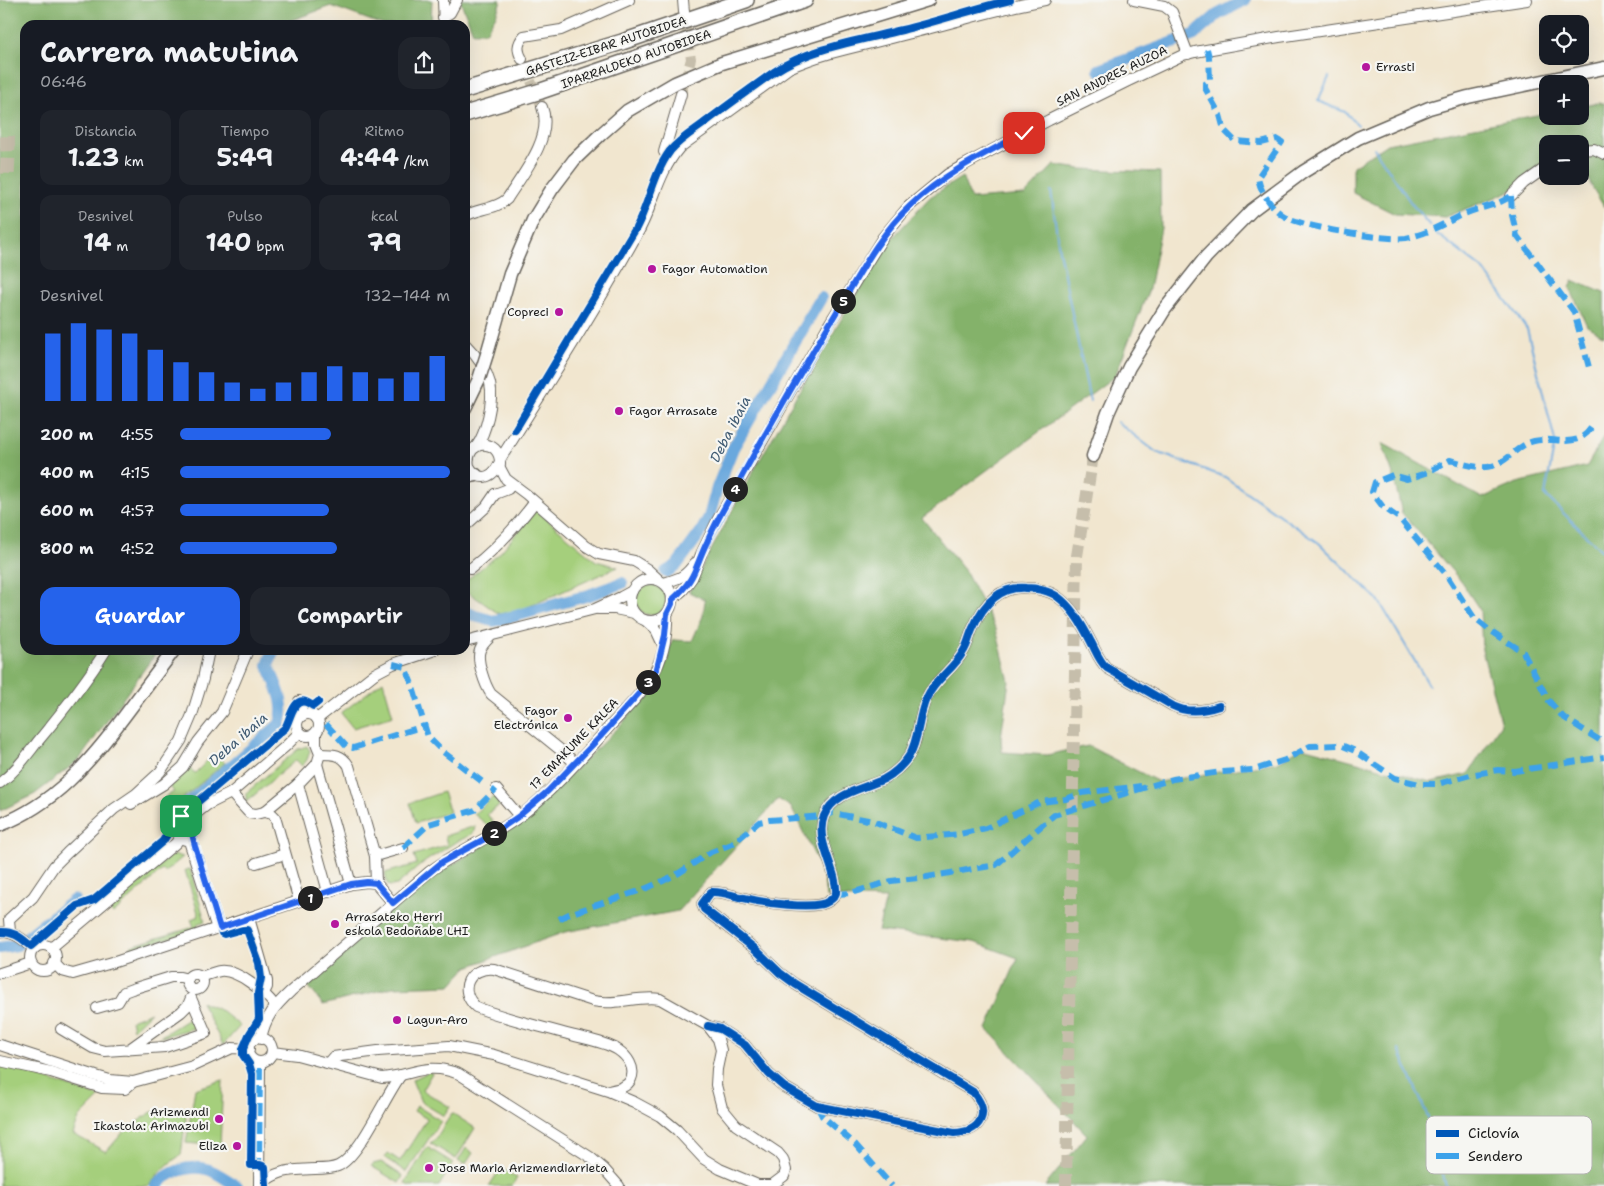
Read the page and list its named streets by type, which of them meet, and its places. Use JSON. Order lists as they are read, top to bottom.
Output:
{
  "streets": {
    "highway": ["GASTEIZ-EIBAR AUTOBIDEA", "IPARRALDEKO AUTOBIDEA"],
    "street": ["SAN ANDRES AUZOA", "17 EMAKUME KALEA"]
  },
  "water": ["Deba ibaia"],
  "places": [
    "Errasti",
    "Fagor Automation",
    "Copreci",
    "Fagor Arrasate",
    "Fagor Electrónica",
    "Arrasateko Herri eskola Bedoñabe LHI",
    "Lagun-Aro",
    "Arizmendi Ikastola: Arimazubi",
    "Eliza",
    "Jose Maria Arizmendiarrieta"
  ],
  "legend": ["Ciclovía", "Sendero"],
  "page": {
    "map_buttons": ["+", "−"],
    "heading": ["Carrera matutina", "06:46"],
    "stats": [
      ["Distancia", "1.23 km"],
      ["Tiempo", "5:49"],
      ["Ritmo", "4:44 /km"],
      ["Desnivel", "14 m"],
      ["Pulso", "140 bpm"],
      ["kcal", "79"]
    ],
    "chart": ["Desnivel", "132–144 m"],
    "pins": [
      "5",
      "4",
      "3",
      "2",
      "1"
    ],
    "list": [
      {
        "name": "200 m",
        "note": "4:55"
      },
      {
        "name": "400 m",
        "note": "4:15"
      },
      {
        "name": "600 m",
        "note": "4:57"
      },
      {
        "name": "800 m",
        "note": "4:52"
      }
    ],
    "buttons": ["Guardar", "Compartir"]
  }
}
